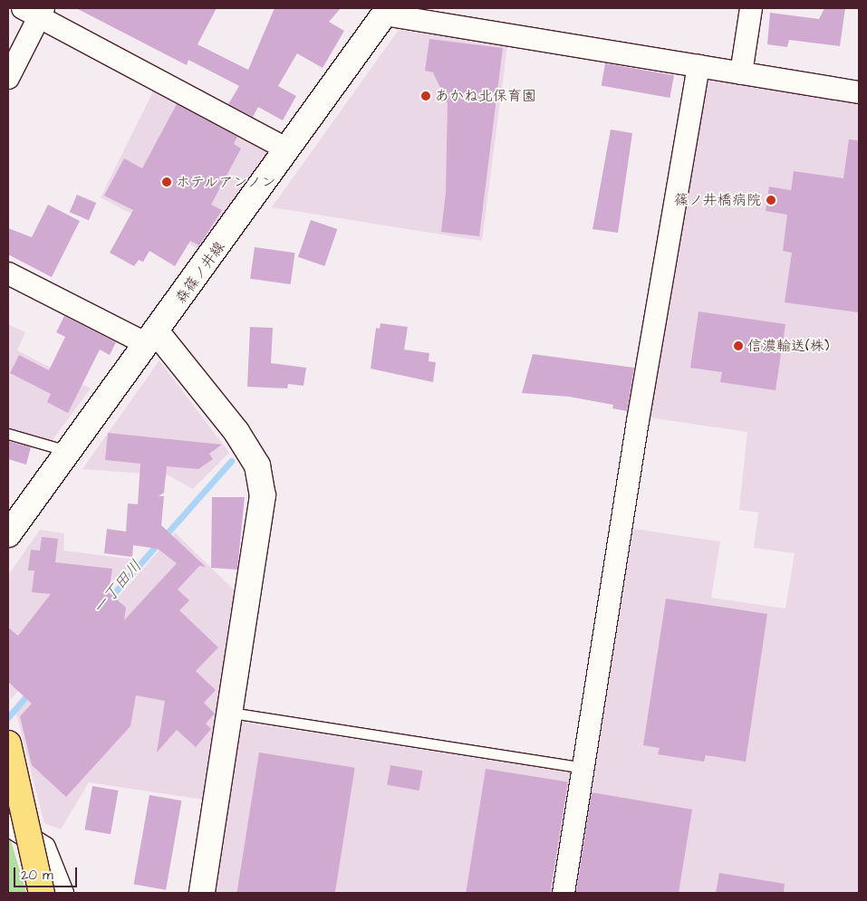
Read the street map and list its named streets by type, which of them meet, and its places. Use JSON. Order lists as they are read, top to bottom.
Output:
{
  "streets": {
    "main road": ["森篠ノ井線"]
  },
  "water": ["一丁田川"],
  "places": [
    "あかね北保育園",
    "ホテルアンノン",
    "篠ノ井橋病院",
    "信濃輸送(株)"
  ],
  "scale_bar": "20 m"
}
